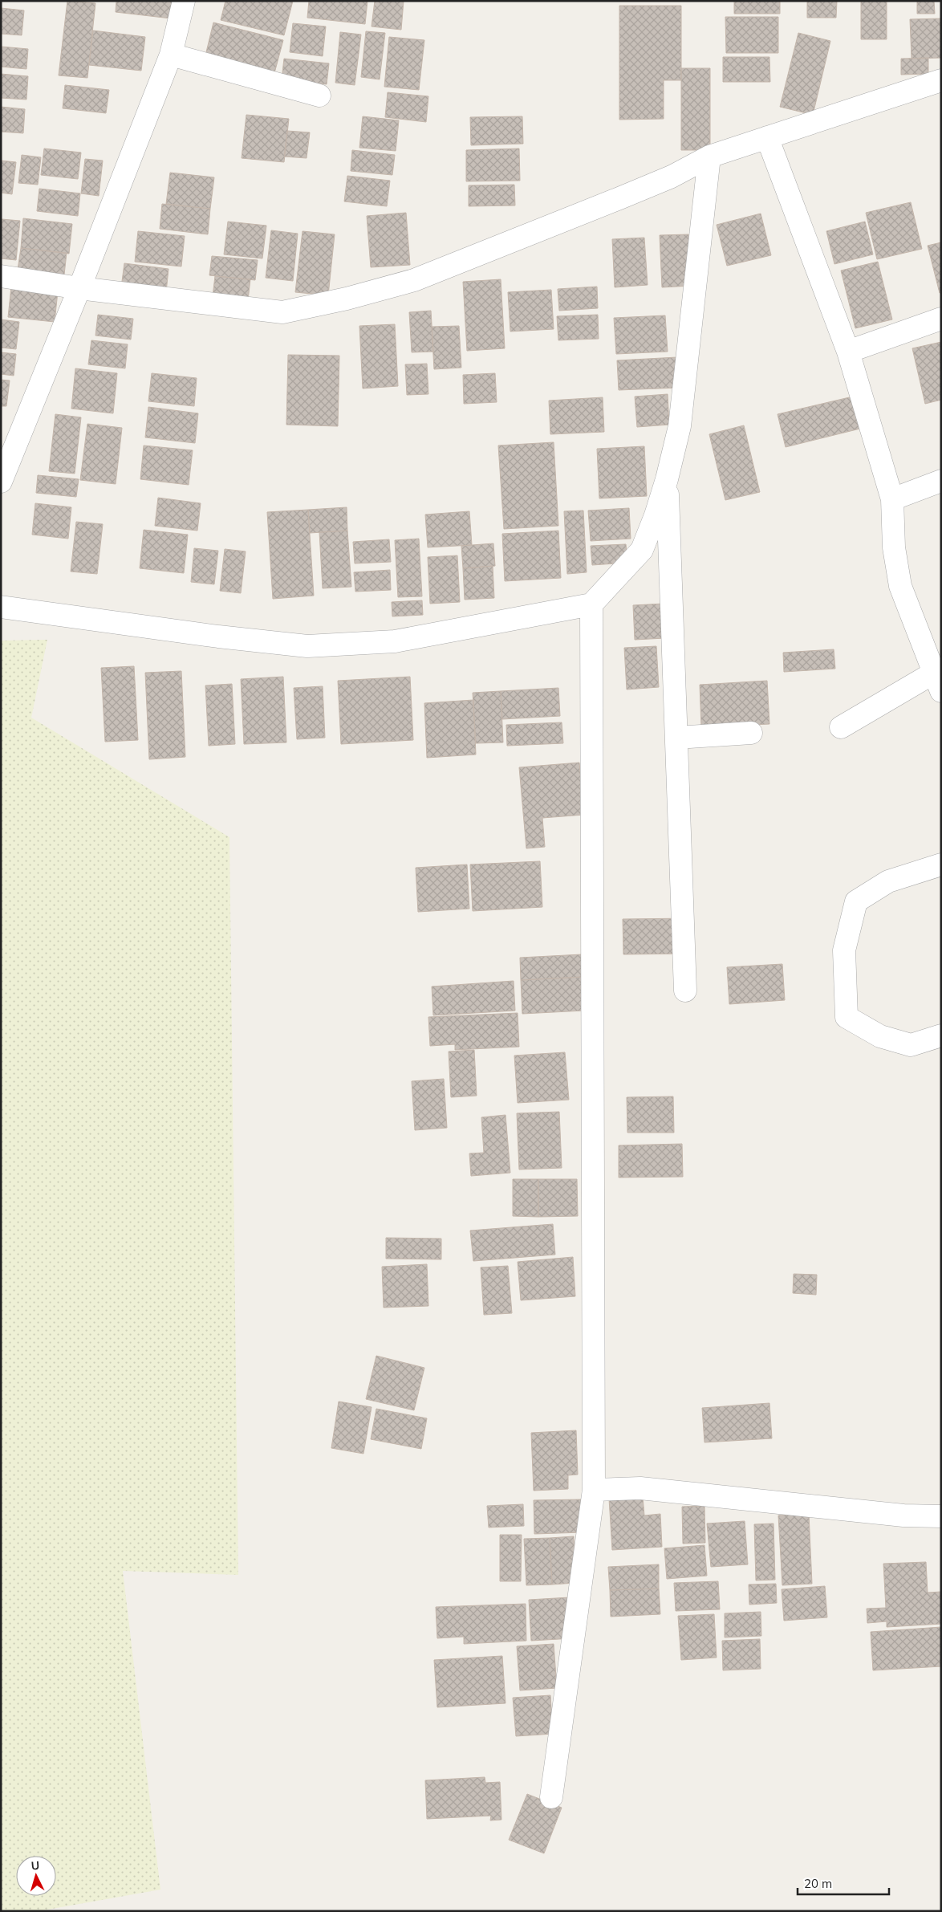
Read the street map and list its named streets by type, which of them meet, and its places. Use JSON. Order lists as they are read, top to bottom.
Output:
{
  "scale_bar": "20 m",
  "north": "top"
}
